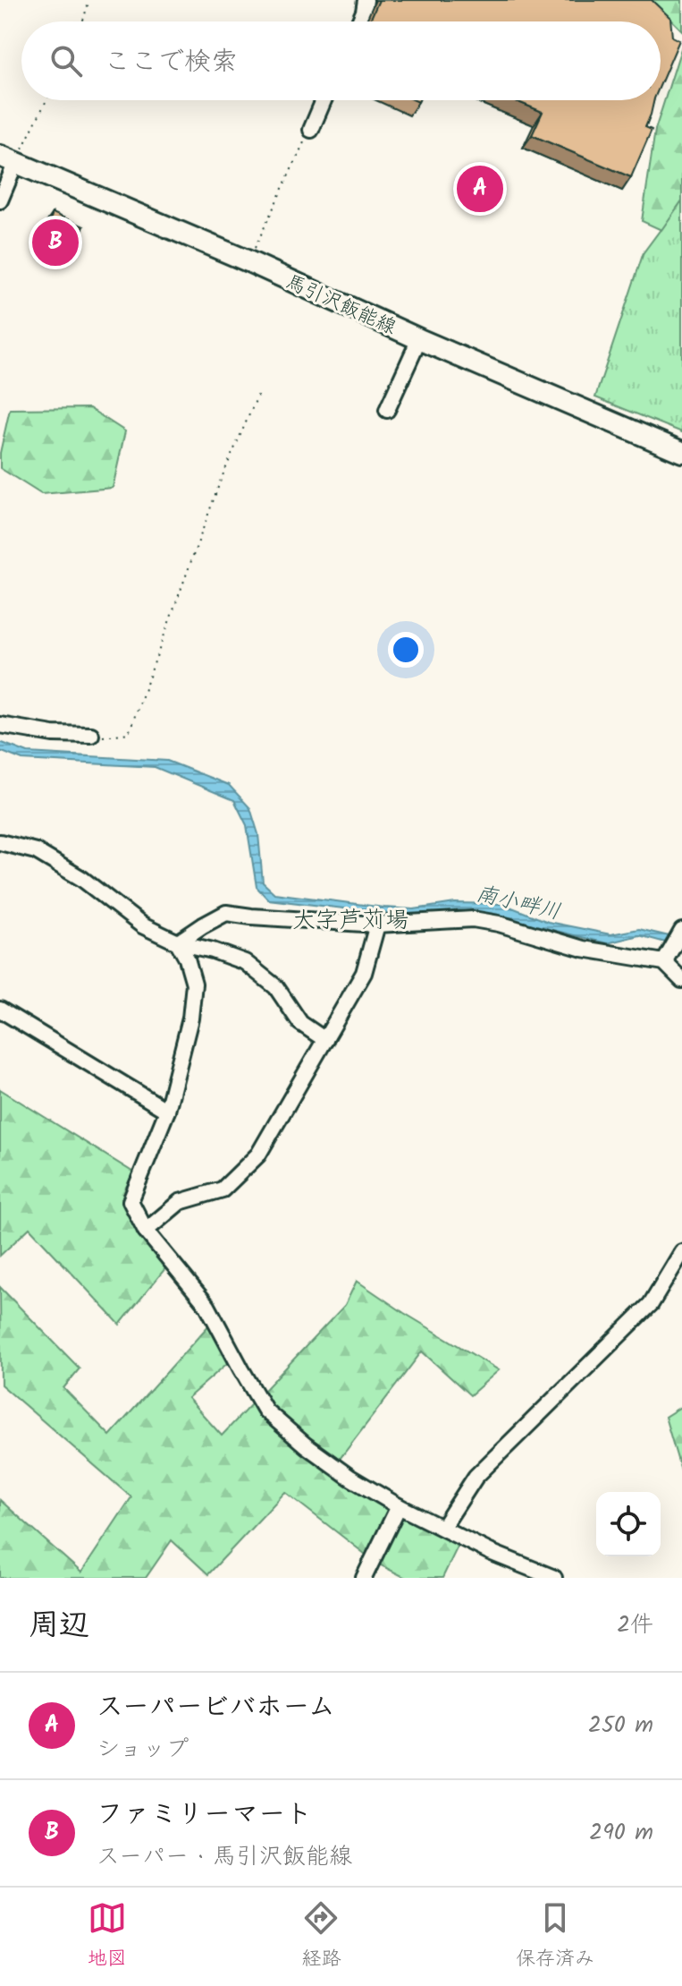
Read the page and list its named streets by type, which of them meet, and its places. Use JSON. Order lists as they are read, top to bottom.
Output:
{
  "streets": {
    "main road": ["馬引沢飯能線"]
  },
  "districts": ["大字芦苅場"],
  "water": ["南小畔川"],
  "page": {
    "search": "ここで検索",
    "pins": ["A", "B"],
    "heading": ["周辺", "2件"],
    "list": [
      {
        "mark": "A",
        "name": "スーパービバホーム",
        "note": "ショップ",
        "value": "250 m"
      },
      {
        "mark": "B",
        "name": "ファミリーマート",
        "note": "スーパー · 馬引沢飯能線",
        "value": "290 m"
      }
    ],
    "nav": ["地図", "経路", "保存済み"]
  }
}
